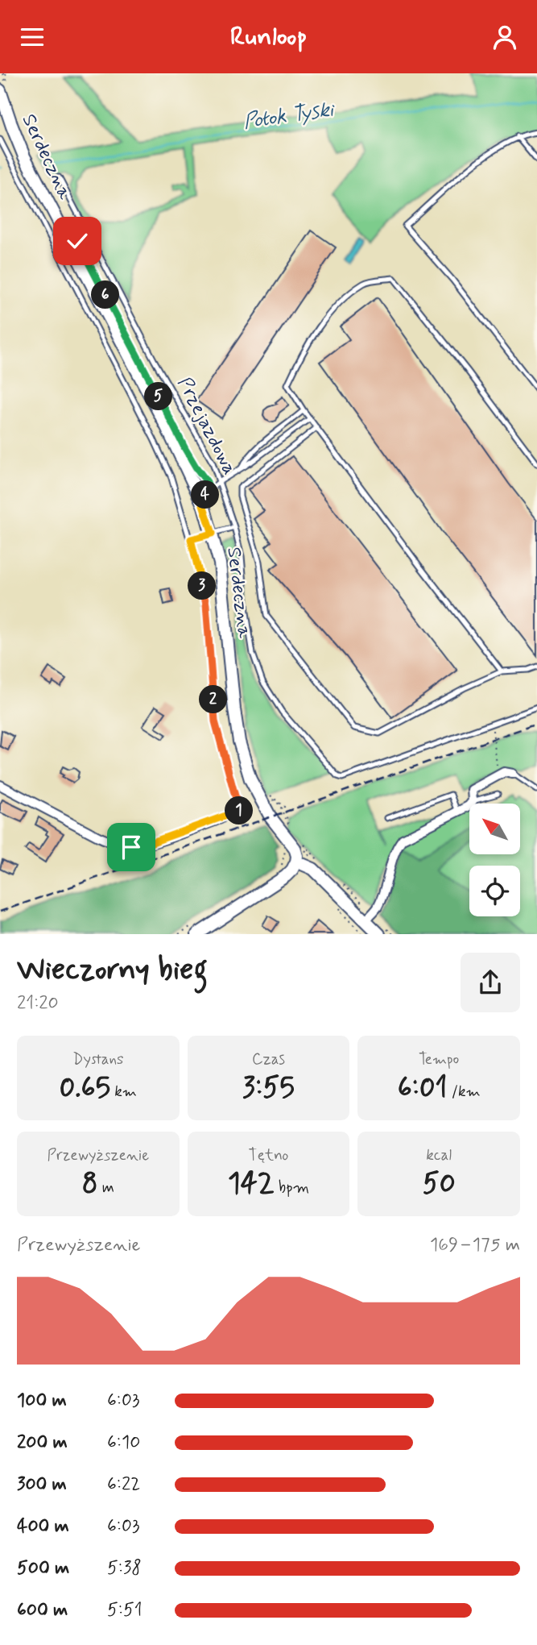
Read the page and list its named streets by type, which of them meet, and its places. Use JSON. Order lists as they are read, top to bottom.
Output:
{
  "streets": {
    "street": ["Serdeczna"],
    "lane": ["Przejazdowa"]
  },
  "water": ["Potok Tyski"],
  "north": "top left",
  "page": {
    "header": "Runloop",
    "pins": [
      "6",
      "5",
      "4",
      "3",
      "2",
      "1"
    ],
    "heading": ["Wieczorny bieg", "21:20"],
    "stats": [
      ["Dystans", "0.65 km"],
      ["Czas", "3:55"],
      ["Tempo", "6:01 /km"],
      ["Przewyższenie", "8 m"],
      ["Tętno", "142 bpm"],
      ["kcal", "50"]
    ],
    "chart": ["Przewyższenie", "169–175 m"],
    "list": [
      {
        "name": "100 m",
        "note": "6:03"
      },
      {
        "name": "200 m",
        "note": "6:10"
      },
      {
        "name": "300 m",
        "note": "6:22"
      },
      {
        "name": "400 m",
        "note": "6:03"
      },
      {
        "name": "500 m",
        "note": "5:38"
      },
      {
        "name": "600 m",
        "note": "5:51"
      }
    ]
  }
}
